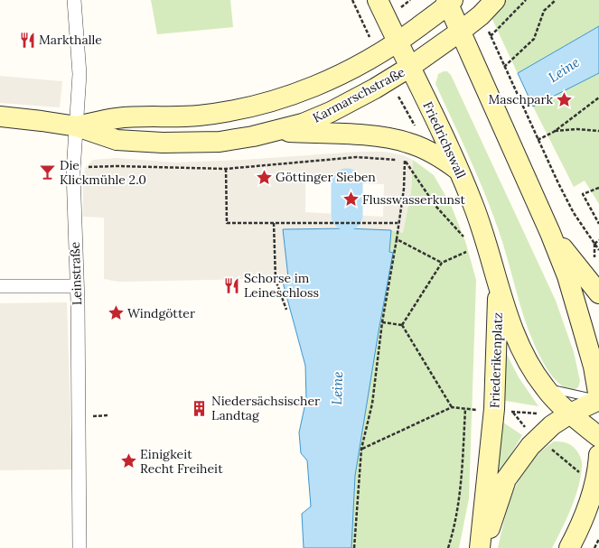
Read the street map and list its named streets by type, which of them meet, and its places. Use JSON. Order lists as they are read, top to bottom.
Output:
{
  "streets": {
    "main road": ["Karmarschstraße", "Friedrichswall", "Friederikenplatz"],
    "street": ["Leinstraße"]
  },
  "crossings": [
    ["Karmarschstraße", "Friedrichswall"],
    ["Karmarschstraße", "Leinstraße"],
    ["Friedrichswall", "Friederikenplatz"]
  ],
  "water": ["Leine"],
  "places": {
    "restaurant": ["Markthalle", "Schorse im Leineschloss"],
    "place": [
      "Maschpark",
      "Göttinger Sieben",
      "Flusswasserkunst",
      "Windgötter",
      "Einigkeit Recht Freiheit"
    ],
    "bar": ["Die Klickmühle 2.0"],
    "building": ["Niedersächsischer Landtag"]
  }
}
